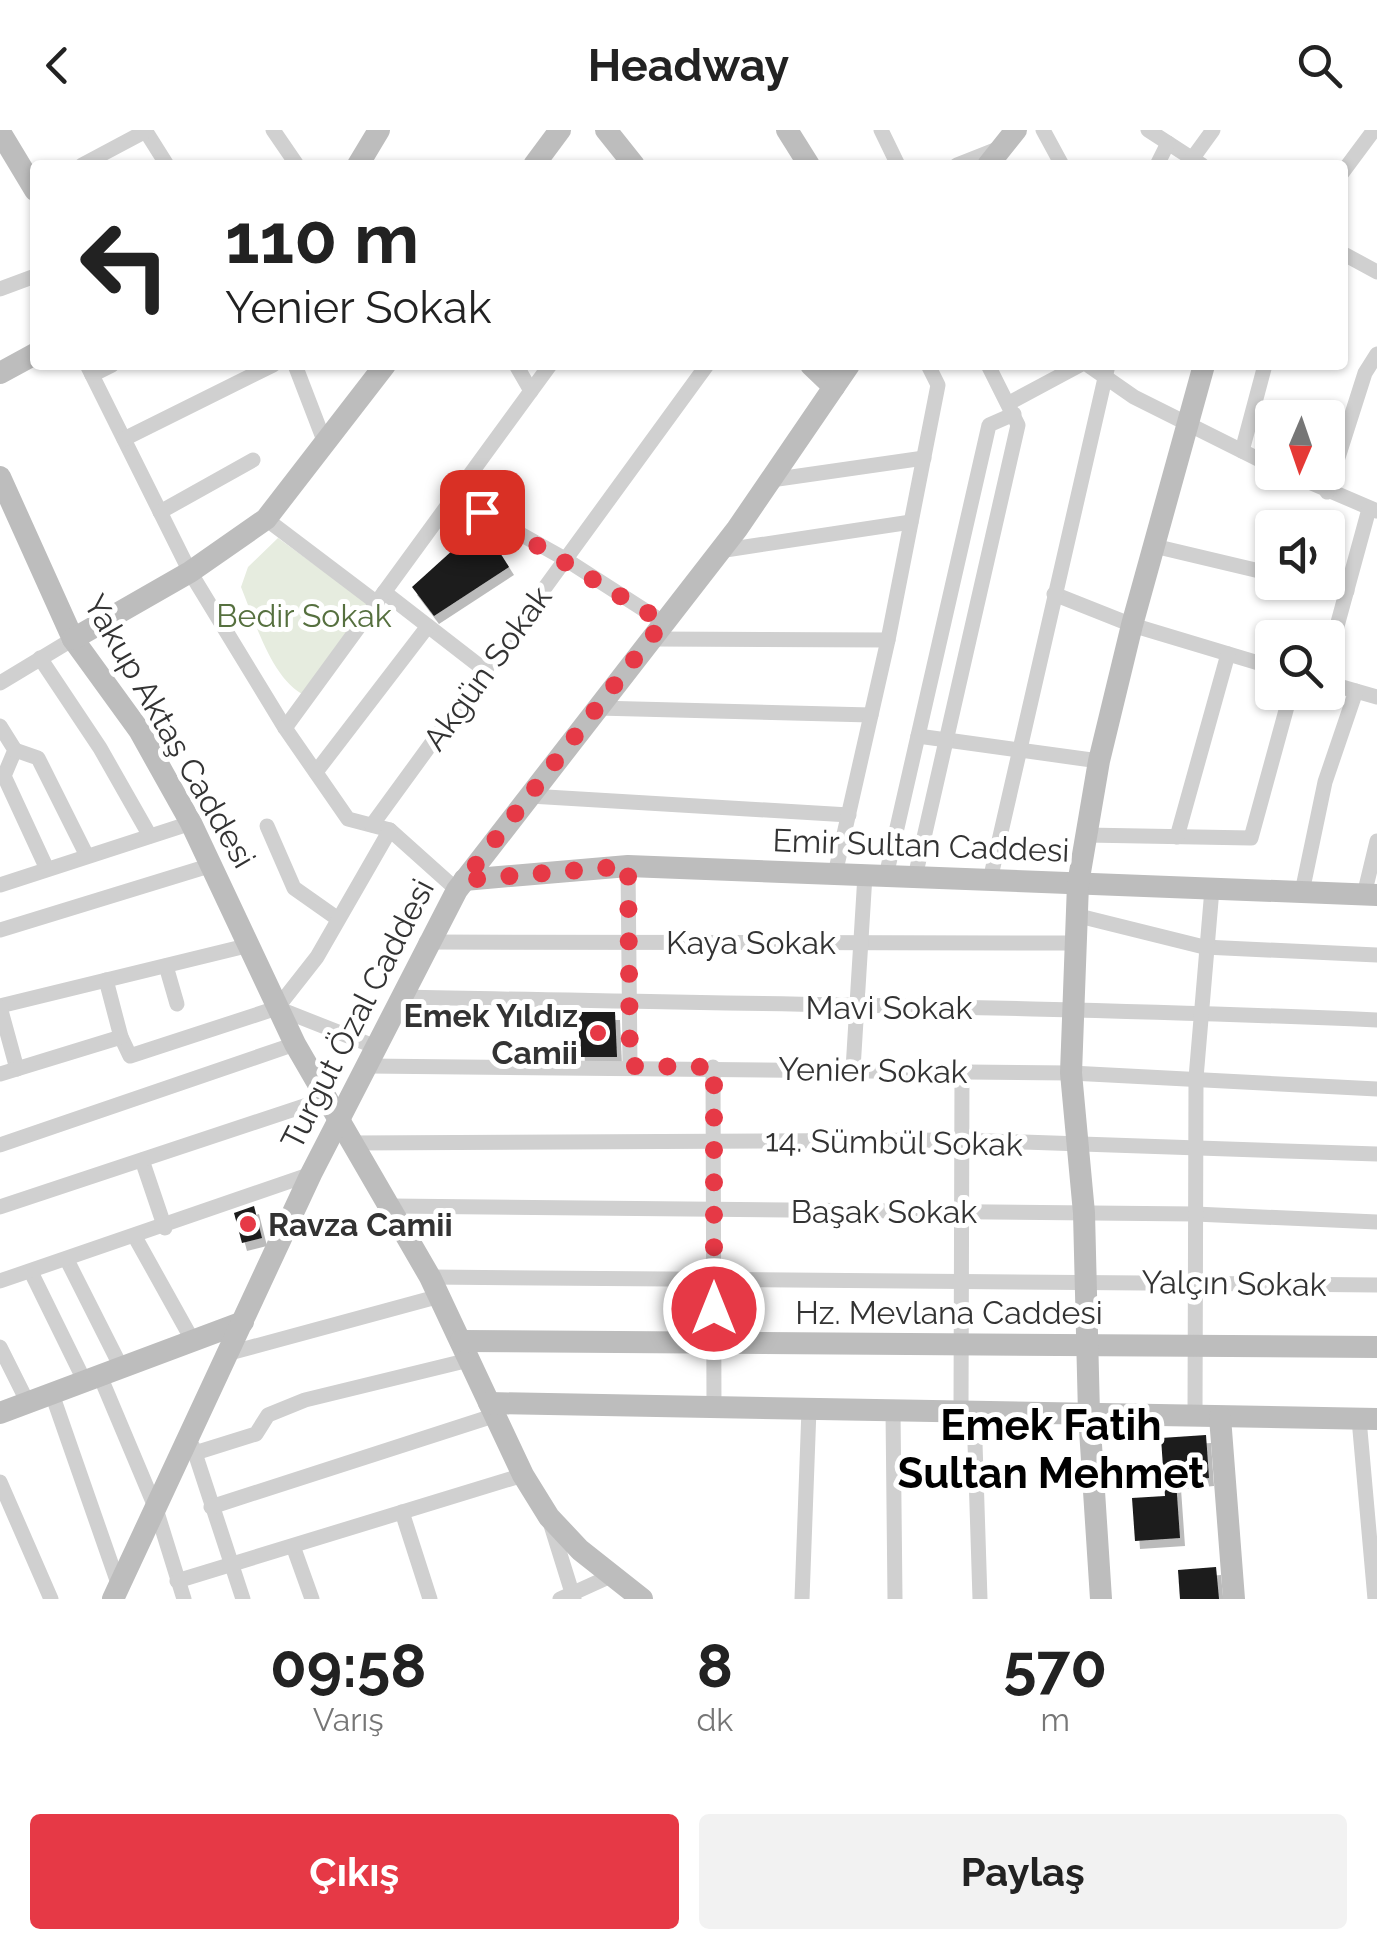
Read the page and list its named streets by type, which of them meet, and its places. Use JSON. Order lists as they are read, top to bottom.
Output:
{
  "streets": {
    "street": [
      "Akgün Sokak",
      "Yakup Aktaş Caddesi",
      "Emir Sultan Caddesi",
      "Kaya Sokak",
      "Mavi Sokak",
      "Turgut Özal Caddesi",
      "Yenier Sokak",
      "14. Sümbül Sokak",
      "Başak Sokak",
      "Yalçın Sokak",
      "Hz. Mevlana Caddesi"
    ]
  },
  "crossings": [
    ["Yakup Aktaş Caddesi", "Turgut Özal Caddesi"],
    ["Yakup Aktaş Caddesi", "14. Sümbül Sokak"],
    ["Yakup Aktaş Caddesi", "Başak Sokak"],
    ["Yakup Aktaş Caddesi", "Yalçın Sokak"],
    ["Yakup Aktaş Caddesi", "Hz. Mevlana Caddesi"],
    ["Emir Sultan Caddesi", "Turgut Özal Caddesi"],
    ["Kaya Sokak", "Turgut Özal Caddesi"],
    ["Mavi Sokak", "Turgut Özal Caddesi"],
    ["Turgut Özal Caddesi", "Yenier Sokak"],
    ["Turgut Özal Caddesi", "14. Sümbül Sokak"],
    ["Turgut Özal Caddesi", "Yalçın Sokak"]
  ],
  "districts": ["Emek Fatih Sultan Mehmet"],
  "parks": ["Bedir Sokak"],
  "places": ["Emek Yıldız Camii", "Ravza Camii"],
  "north": "bottom",
  "page": {
    "header": "Headway",
    "turn": ["110 m", "Yenier Sokak"],
    "eta": [
      "09:58",
      "Varış",
      "8",
      "dk",
      "570",
      "m"
    ],
    "buttons": ["Çıkış", "Paylaş"]
  }
}
